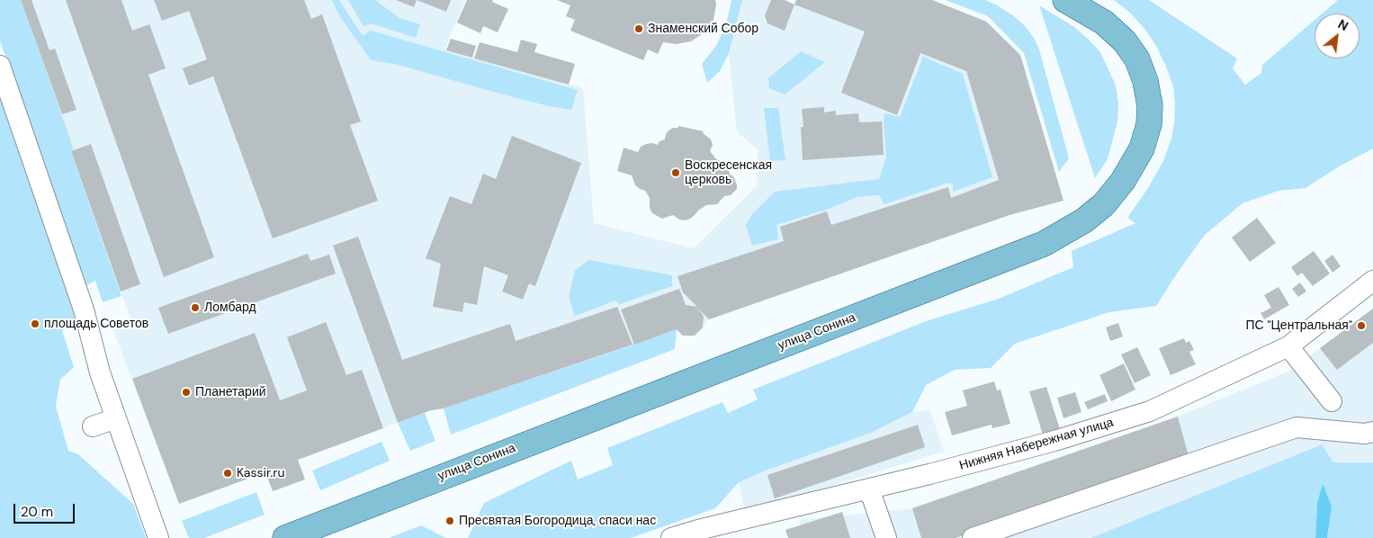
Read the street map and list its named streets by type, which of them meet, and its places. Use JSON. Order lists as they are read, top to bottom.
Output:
{
  "streets": {
    "main road": ["улица Сонина"],
    "street": ["Нижняя Набережная улица"]
  },
  "places": [
    "Знаменский Собор",
    "Воскресенская церковь",
    "Ломбард",
    "площадь Советов",
    "ПС \"Центральная\"",
    "Планетарий",
    "Kassir.ru",
    "Пресвятая Богородица, спаси нас"
  ],
  "scale_bar": "20 m",
  "north": "top right"
}
